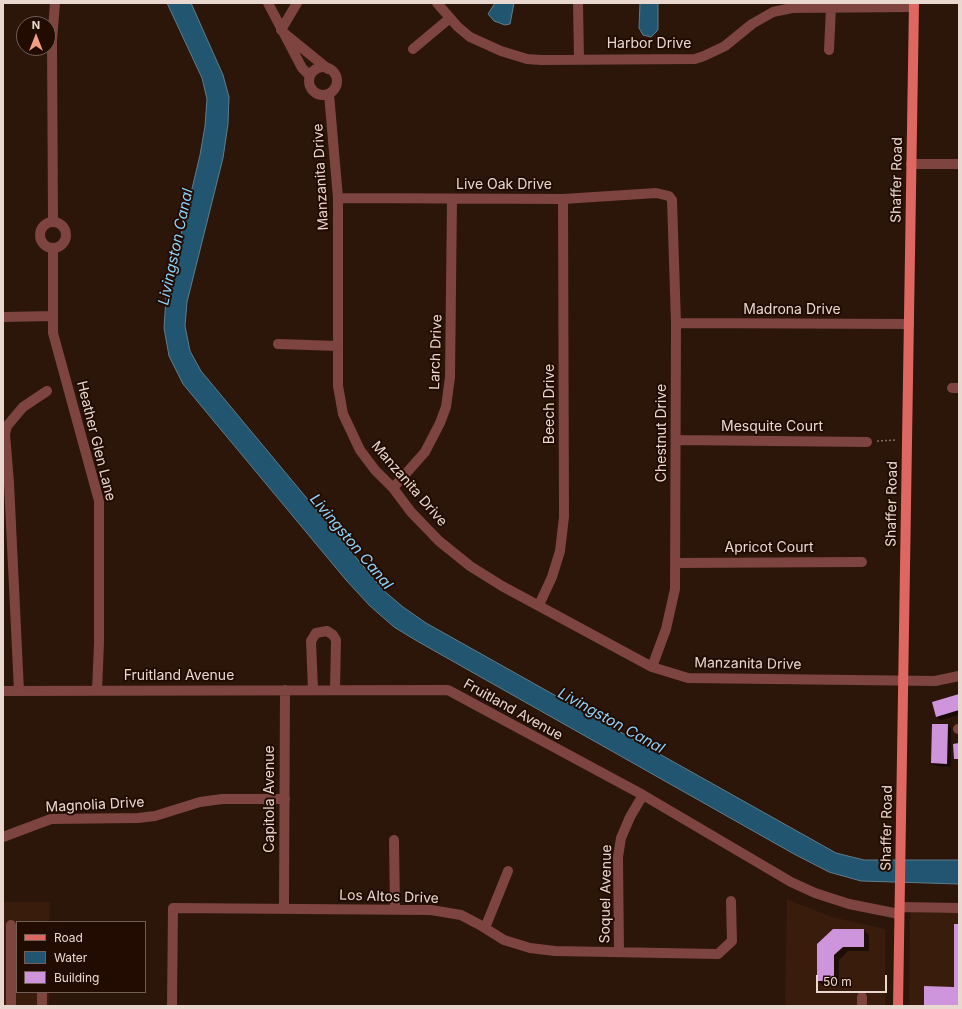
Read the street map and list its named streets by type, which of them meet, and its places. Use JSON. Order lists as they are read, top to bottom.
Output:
{
  "streets": {
    "main road": ["Shaffer Road"],
    "street": [
      "Harbor Drive",
      "Manzanita Drive",
      "Live Oak Drive",
      "Madrona Drive",
      "Larch Drive",
      "Beech Drive",
      "Mesquite Court",
      "Chestnut Drive",
      "Heather Glen Lane",
      "Apricot Court",
      "Fruitland Avenue",
      "Capitola Avenue",
      "Magnolia Drive",
      "Soquel Avenue",
      "Los Altos Drive"
    ]
  },
  "crossings": [
    ["Harbor Drive", "Shaffer Road"],
    ["Manzanita Drive", "Shaffer Road"],
    ["Manzanita Drive", "Live Oak Drive"],
    ["Manzanita Drive", "Larch Drive"],
    ["Manzanita Drive", "Beech Drive"],
    ["Manzanita Drive", "Chestnut Drive"],
    ["Shaffer Road", "Madrona Drive"],
    ["Shaffer Road", "Fruitland Avenue"],
    ["Live Oak Drive", "Larch Drive"],
    ["Live Oak Drive", "Beech Drive"],
    ["Live Oak Drive", "Chestnut Drive"],
    ["Madrona Drive", "Chestnut Drive"],
    ["Mesquite Court", "Chestnut Drive"],
    ["Chestnut Drive", "Apricot Court"],
    ["Heather Glen Lane", "Fruitland Avenue"],
    ["Fruitland Avenue", "Capitola Avenue"],
    ["Fruitland Avenue", "Soquel Avenue"],
    ["Capitola Avenue", "Magnolia Drive"],
    ["Capitola Avenue", "Los Altos Drive"],
    ["Soquel Avenue", "Los Altos Drive"]
  ],
  "water": ["Livingston Canal"],
  "legend": ["Road", "Water", "Building"],
  "scale_bar": "50 m",
  "north": "top"
}
